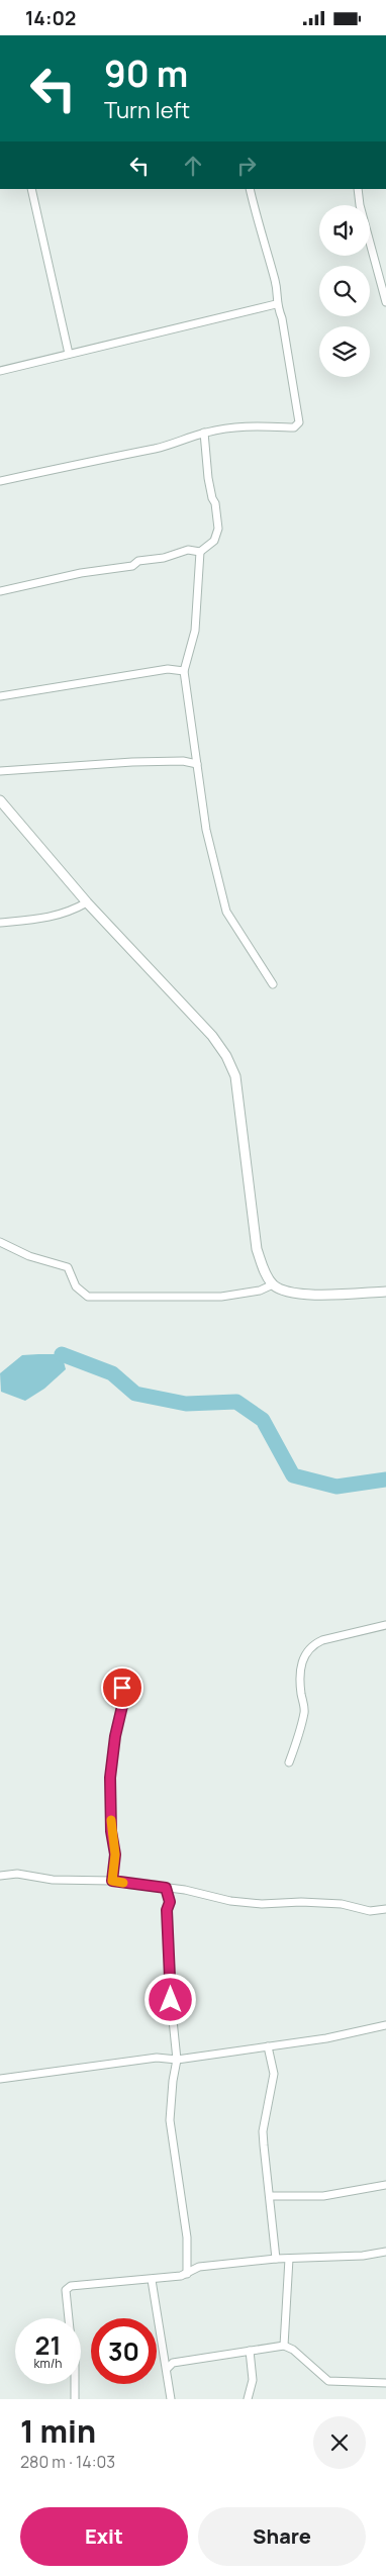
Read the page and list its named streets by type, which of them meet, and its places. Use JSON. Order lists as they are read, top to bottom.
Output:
{
  "page": {
    "status": "14:02",
    "turn": ["90 m", "Turn left"],
    "speed": "21 km/h",
    "limit": "30",
    "heading": ["1 min", "280 m · 14:03"],
    "buttons": ["Exit", "Share"]
  }
}
